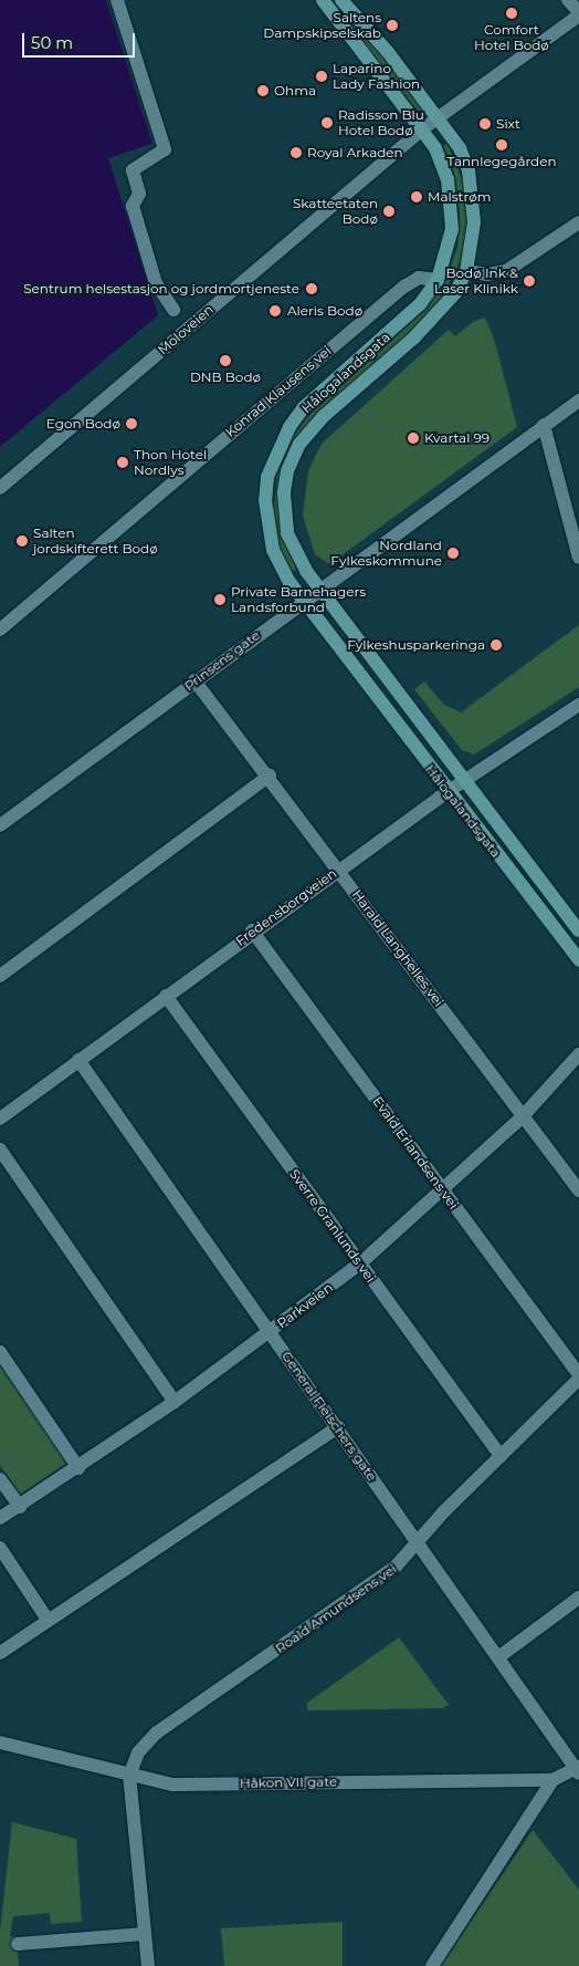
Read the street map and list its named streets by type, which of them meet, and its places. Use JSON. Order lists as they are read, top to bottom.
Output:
{
  "streets": {
    "street": [
      "Moloveien",
      "Hålogalandsgata",
      "Konrad Klausens vei",
      "Prinsens gate",
      "Fredensborgveien",
      "Harald Langhelles vei",
      "Evald Erlandsens vei",
      "Sverre Granlunds vei",
      "Parkveien",
      "General Fleischers gate",
      "Roald Amundsens vei",
      "Håkon VII gate"
    ]
  },
  "crossings": [
    ["Moloveien", "Hålogalandsgata"],
    ["Hålogalandsgata", "Konrad Klausens vei"],
    ["Hålogalandsgata", "Prinsens gate"],
    ["Hålogalandsgata", "Fredensborgveien"],
    ["Prinsens gate", "Harald Langhelles vei"],
    ["Fredensborgveien", "Harald Langhelles vei"],
    ["Fredensborgveien", "Evald Erlandsens vei"],
    ["Fredensborgveien", "Sverre Granlunds vei"],
    ["Fredensborgveien", "General Fleischers gate"],
    ["Harald Langhelles vei", "Parkveien"],
    ["Evald Erlandsens vei", "Parkveien"],
    ["Sverre Granlunds vei", "Parkveien"],
    ["Sverre Granlunds vei", "Roald Amundsens vei"],
    ["Parkveien", "General Fleischers gate"],
    ["General Fleischers gate", "Roald Amundsens vei"],
    ["Roald Amundsens vei", "Håkon VII gate"]
  ],
  "places": [
    "Comfort Hotel Bodø",
    "Saltens Dampskipselskab",
    "Laparino Lady Fashion",
    "Ohma",
    "Radisson Blu Hotel Bodø",
    "Sixt",
    "Tannlegegården",
    "Royal Arkaden",
    "Malstrøm",
    "Skatteetaten Bodø",
    "Bodø Ink & Laser Klinikk",
    "Sentrum helsestasjon og jordmortjeneste",
    "Aleris Bodø",
    "DNB Bodø",
    "Egon Bodø",
    "Kvartal 99",
    "Thon Hotel Nordlys",
    "Salten jordskifterett Bodø",
    "Nordland Fylkeskommune",
    "Private Barnehagers Landsforbund",
    "Fylkeshusparkeringa"
  ],
  "scale_bar": "50 m"
}
